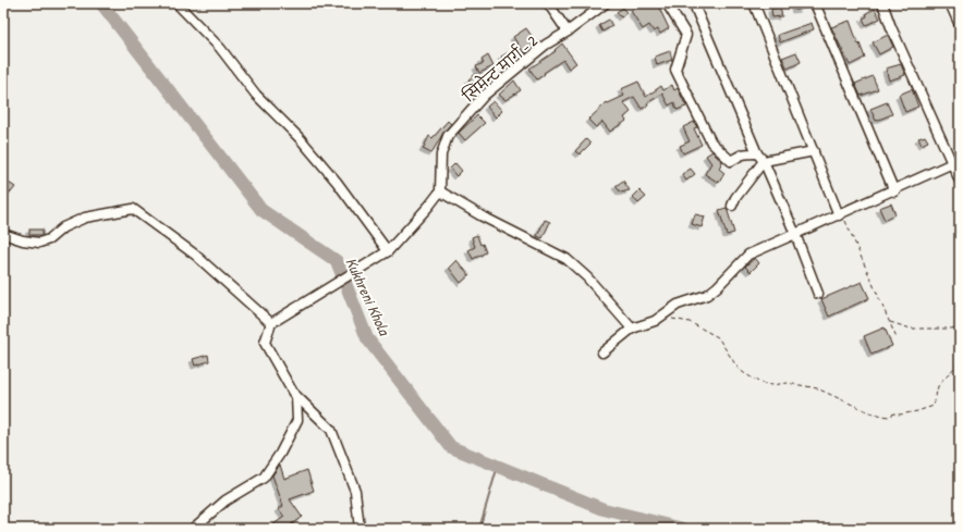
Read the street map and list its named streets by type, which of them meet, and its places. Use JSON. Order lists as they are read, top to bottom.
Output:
{
  "streets": {
    "street": ["सिमेन्ट मार्ग - 2"]
  },
  "water": ["Kukhreni Khola"]
}
